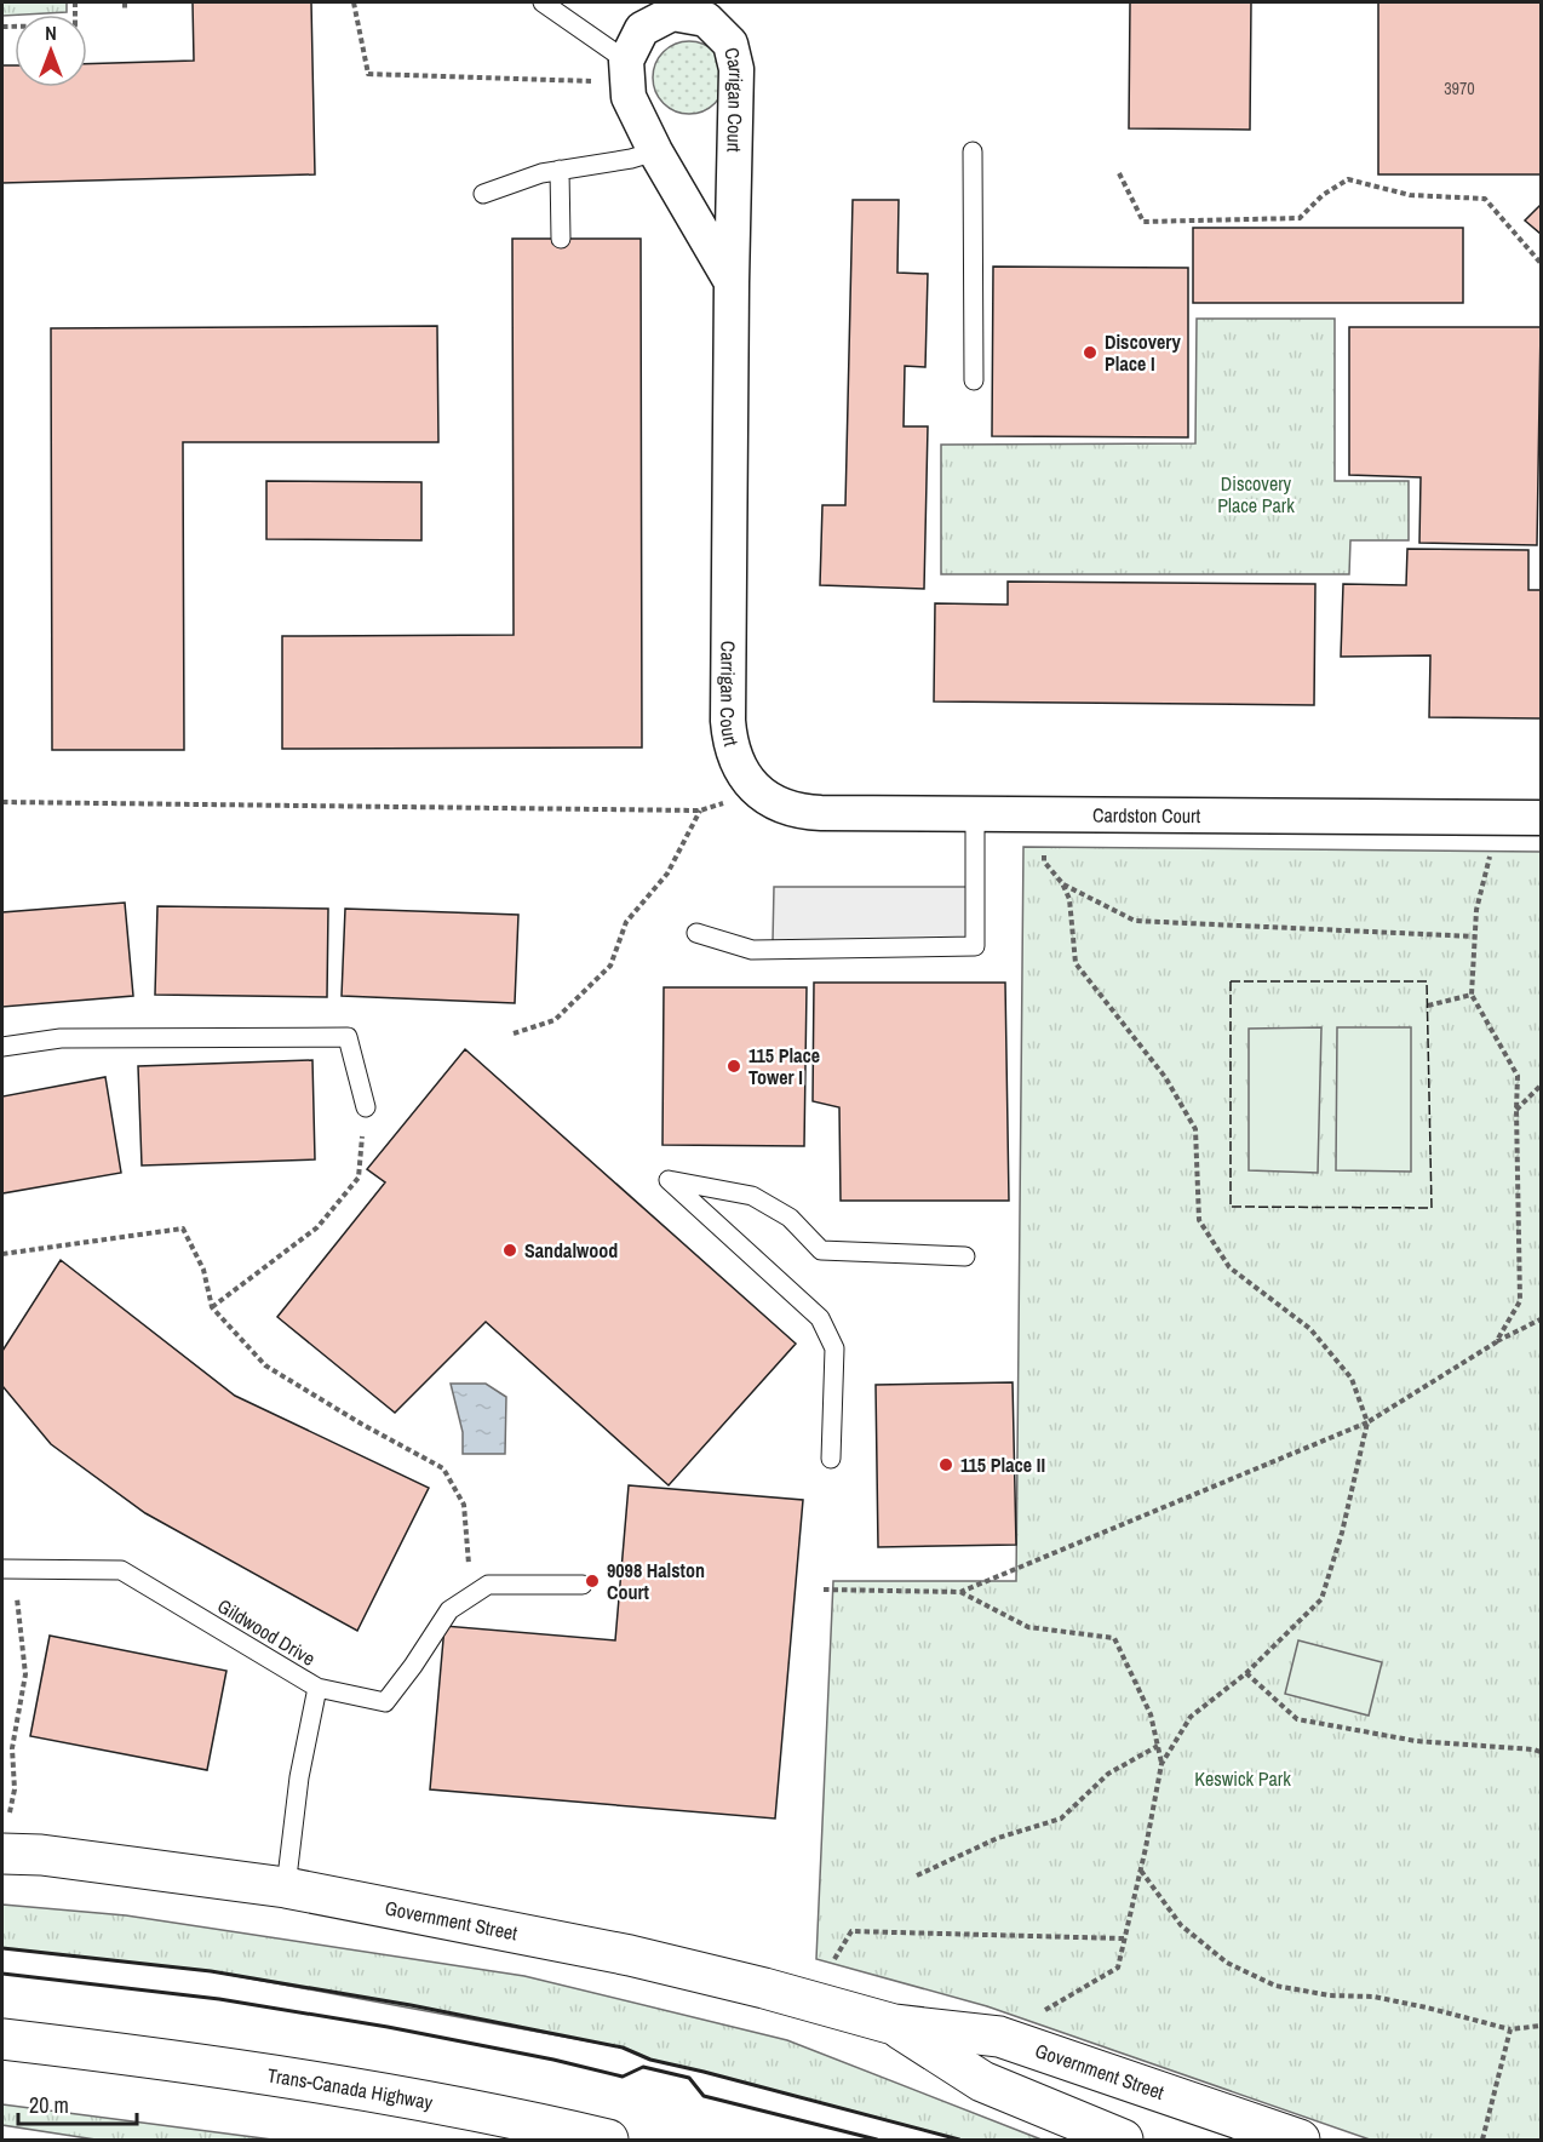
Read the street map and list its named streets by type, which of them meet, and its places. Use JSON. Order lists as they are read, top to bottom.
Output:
{
  "streets": {
    "main road": ["Government Street", "Trans-Canada Highway"],
    "street": ["Carrigan Court", "Cardston Court"],
    "lane": ["Gildwood Drive"]
  },
  "crossings": [
    ["Carrigan Court", "Cardston Court"],
    ["Gildwood Drive", "Government Street"]
  ],
  "parks": ["Discovery Place Park", "Keswick Park"],
  "places": [
    "Discovery Place I",
    "115 Place Tower I",
    "Sandalwood",
    "115 Place II",
    "9098 Halston Court"
  ],
  "house_numbers": ["3970"],
  "scale_bar": "20 m",
  "north": "top"
}
